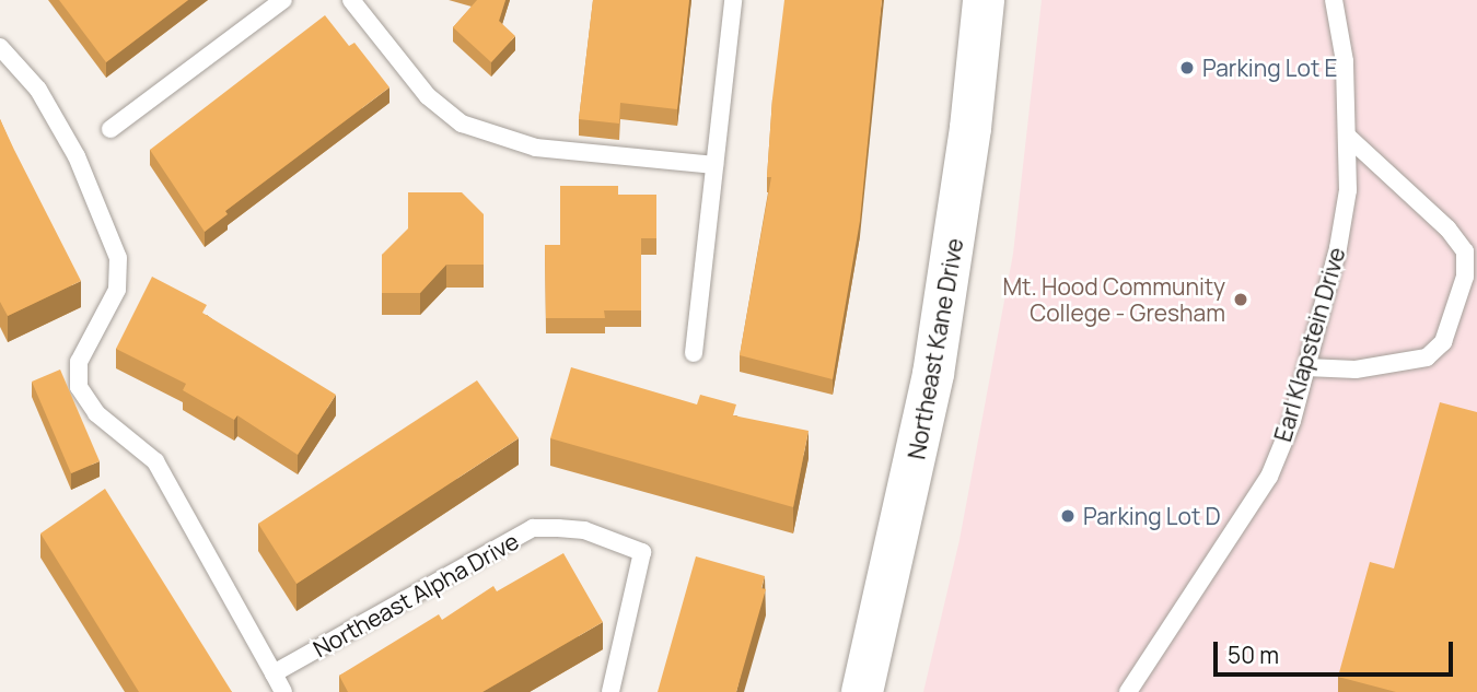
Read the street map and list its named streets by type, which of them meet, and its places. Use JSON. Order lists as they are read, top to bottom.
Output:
{
  "streets": {
    "main road": ["Northeast Kane Drive"],
    "lane": ["Earl Klapstein Drive", "Northeast Alpha Drive"]
  },
  "places": ["Parking Lot E", "Mt. Hood Community College - Gresham", "Parking Lot D"],
  "scale_bar": "50 m"
}
